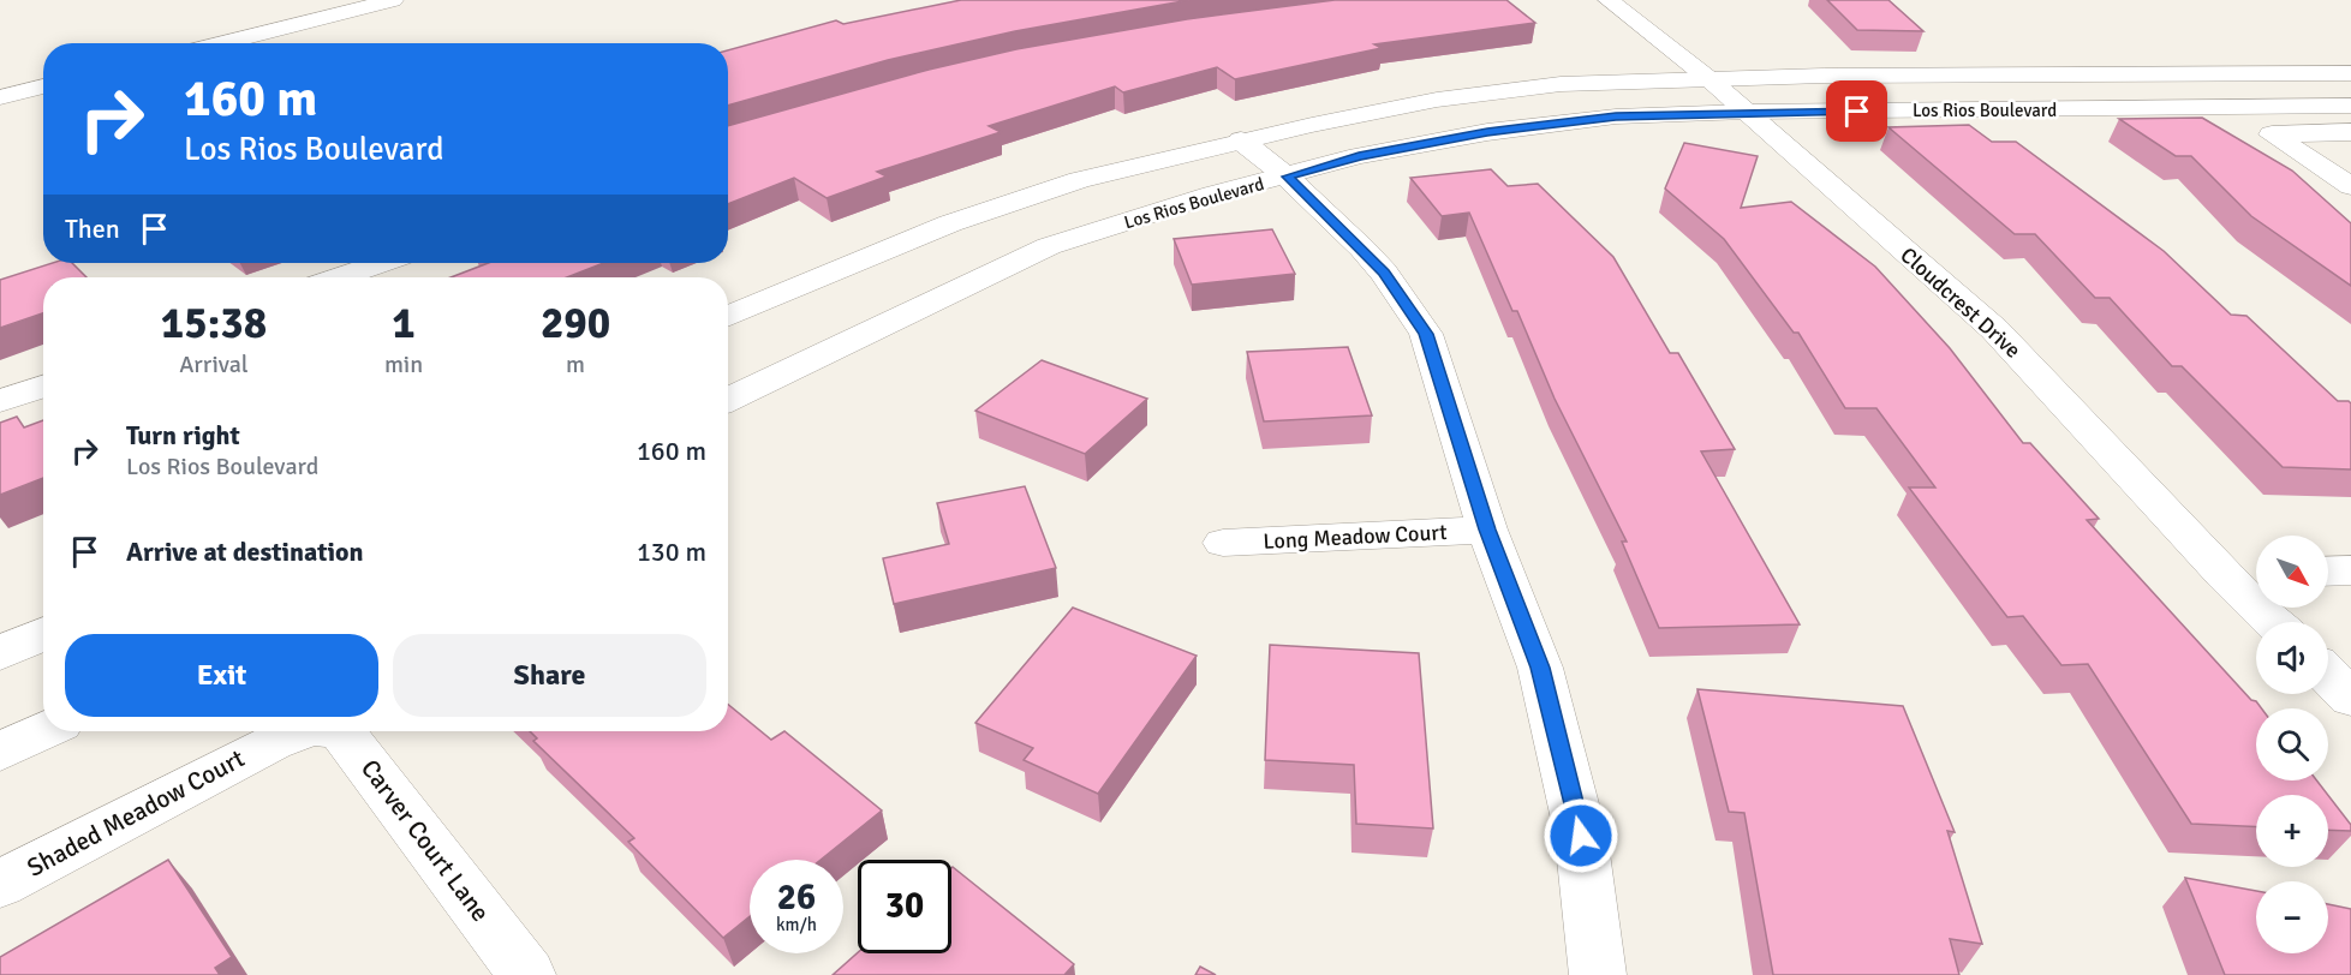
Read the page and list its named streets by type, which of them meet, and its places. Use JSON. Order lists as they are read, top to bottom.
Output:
{
  "streets": {
    "main road": [
      "Los Rios Boulevard",
      "Cloudcrest Drive",
      "Long Meadow Court",
      "Shaded Meadow Court",
      "Carver Court Lane"
    ]
  },
  "crossings": [
    ["Los Rios Boulevard", "Cloudcrest Drive"]
  ],
  "north": "bottom right",
  "page": {
    "turn": ["160 m", "Los Rios Boulevard"],
    "then": "Then",
    "eta": [
      "15:38",
      "Arrival",
      "1",
      "min",
      "290",
      "m"
    ],
    "list": [
      {
        "name": "Turn right",
        "note": "Los Rios Boulevard",
        "value": "160 m"
      },
      {
        "name": "Arrive at destination",
        "value": "130 m"
      }
    ],
    "map_buttons": ["+", "−"],
    "buttons": ["Exit", "Share"],
    "speed": "26 km/h",
    "limit": "30"
  }
}
